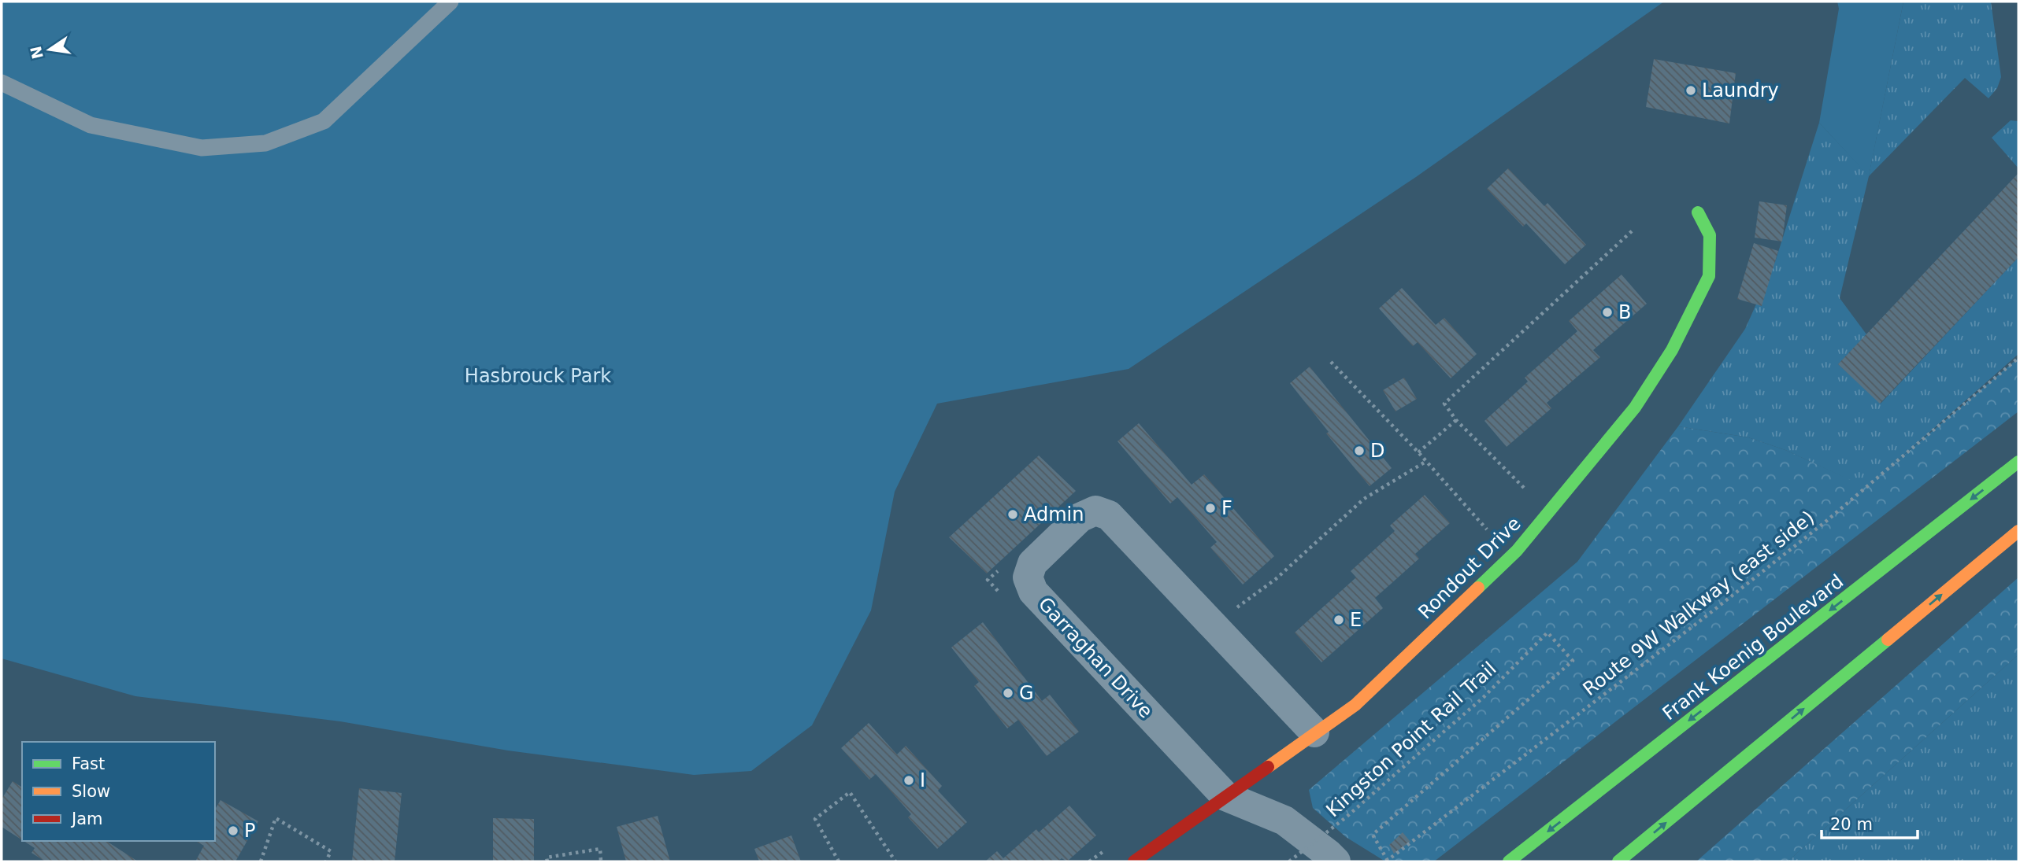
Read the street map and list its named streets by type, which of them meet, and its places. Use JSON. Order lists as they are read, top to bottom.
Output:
{
  "streets": {
    "main road": ["Rondout Drive", "Frank Koenig Boulevard"],
    "street": ["Garraghan Drive"],
    "path": ["Route 9W Walkway (east side)", "Kingston Point Rail Trail"]
  },
  "crossings": [
    ["Rondout Drive", "Garraghan Drive"],
    ["Route 9W Walkway (east side)", "Kingston Point Rail Trail"]
  ],
  "parks": ["Hasbrouck Park"],
  "places": [
    "Laundry",
    "B",
    "D",
    "F",
    "Admin",
    "E",
    "G",
    "I",
    "P"
  ],
  "legend": ["Fast", "Slow", "Jam"],
  "scale_bar": "20 m",
  "north": "left"
}
